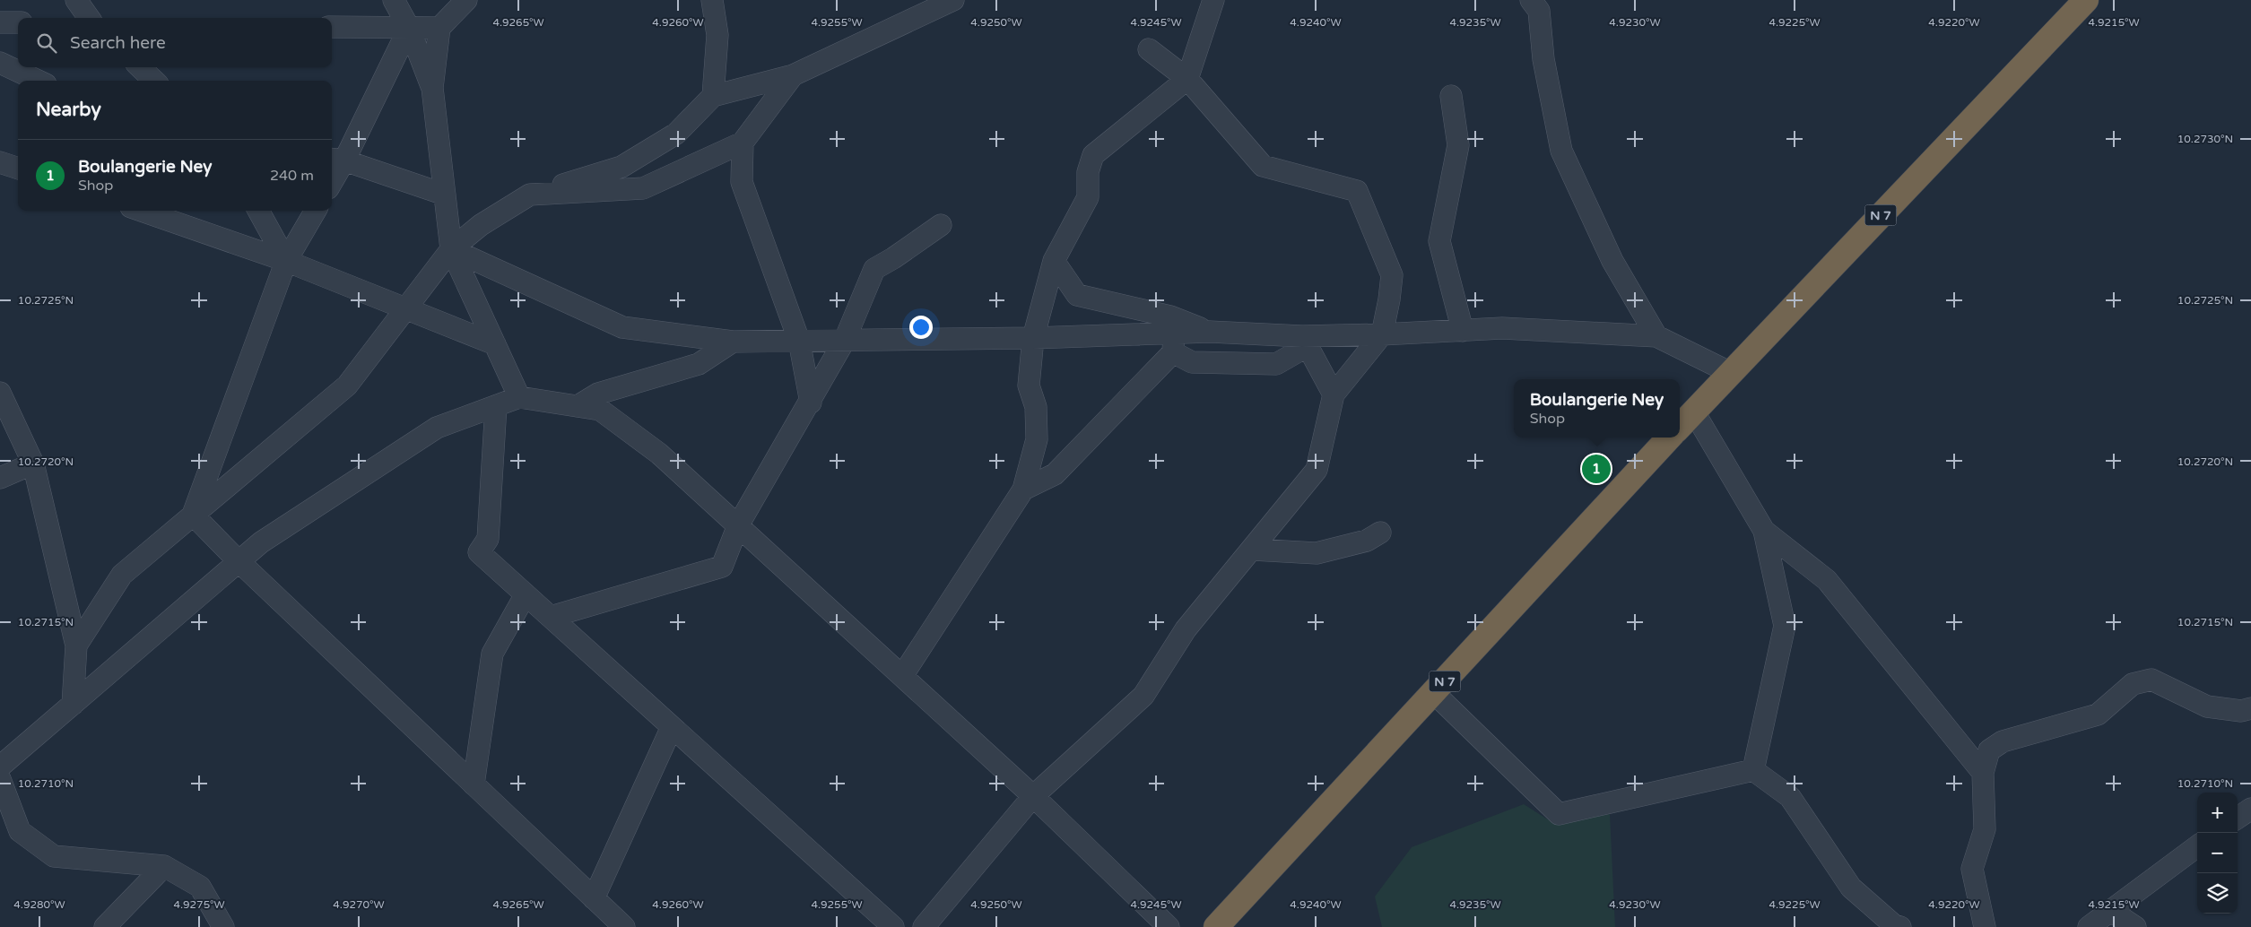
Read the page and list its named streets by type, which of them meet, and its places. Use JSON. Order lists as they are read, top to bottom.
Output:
{
  "streets": {
    "highway": ["N 7"]
  },
  "page": {
    "search": "Search here",
    "heading": "Nearby",
    "list": [
      {
        "mark": "1",
        "name": "Boulangerie Ney",
        "note": "Shop",
        "value": "240 m"
      }
    ],
    "popup": ["Boulangerie Ney", "Shop"],
    "pins": "1",
    "map_buttons": ["+", "−"]
  },
  "coordinates": [
    "4.9265°W",
    "4.9260°W",
    "4.9255°W",
    "4.9250°W",
    "4.9245°W",
    "4.9240°W",
    "4.9235°W",
    "4.9230°W",
    "4.9225°W",
    "4.9220°W",
    "4.9215°W",
    "10.2730°N",
    "10.2725°N",
    "10.2720°N",
    "10.2715°N",
    "10.2710°N",
    "4.9280°W",
    "4.9275°W",
    "4.9270°W"
  ]
}
